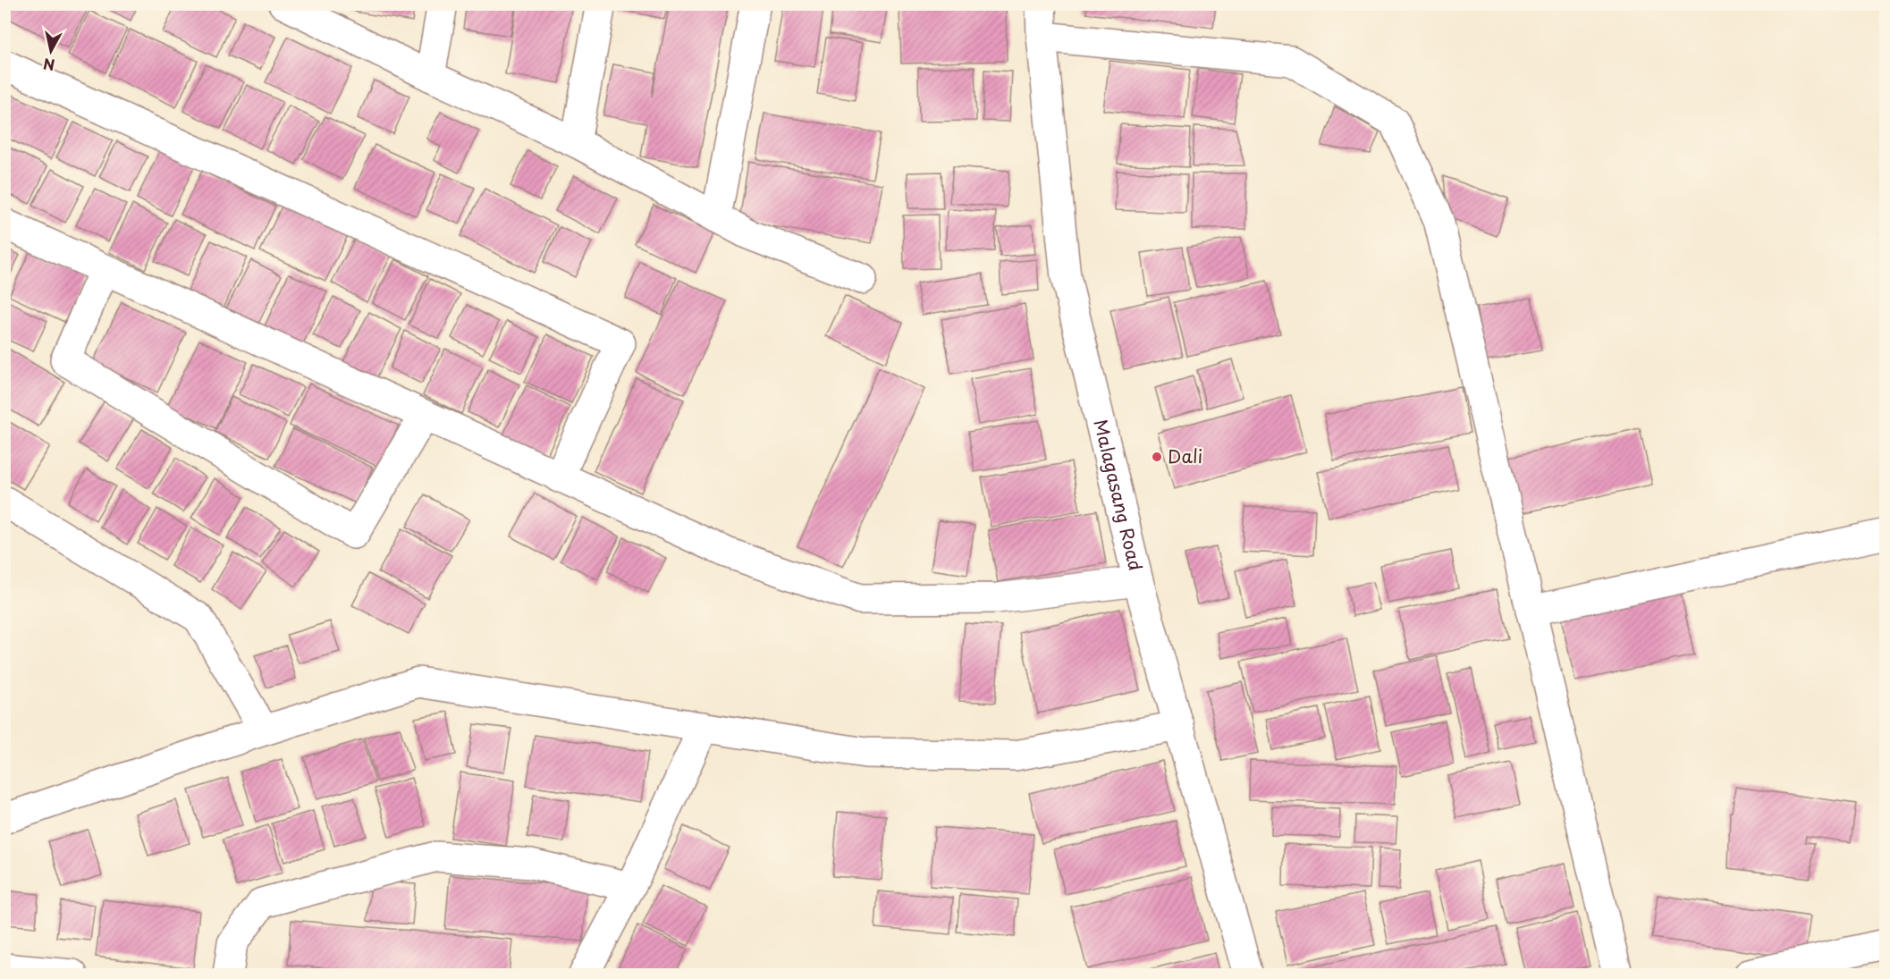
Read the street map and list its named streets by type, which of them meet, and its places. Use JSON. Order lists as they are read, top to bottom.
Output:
{
  "streets": {
    "street": ["Malagasang Road"]
  },
  "places": ["Dali"],
  "north": "bottom"
}
